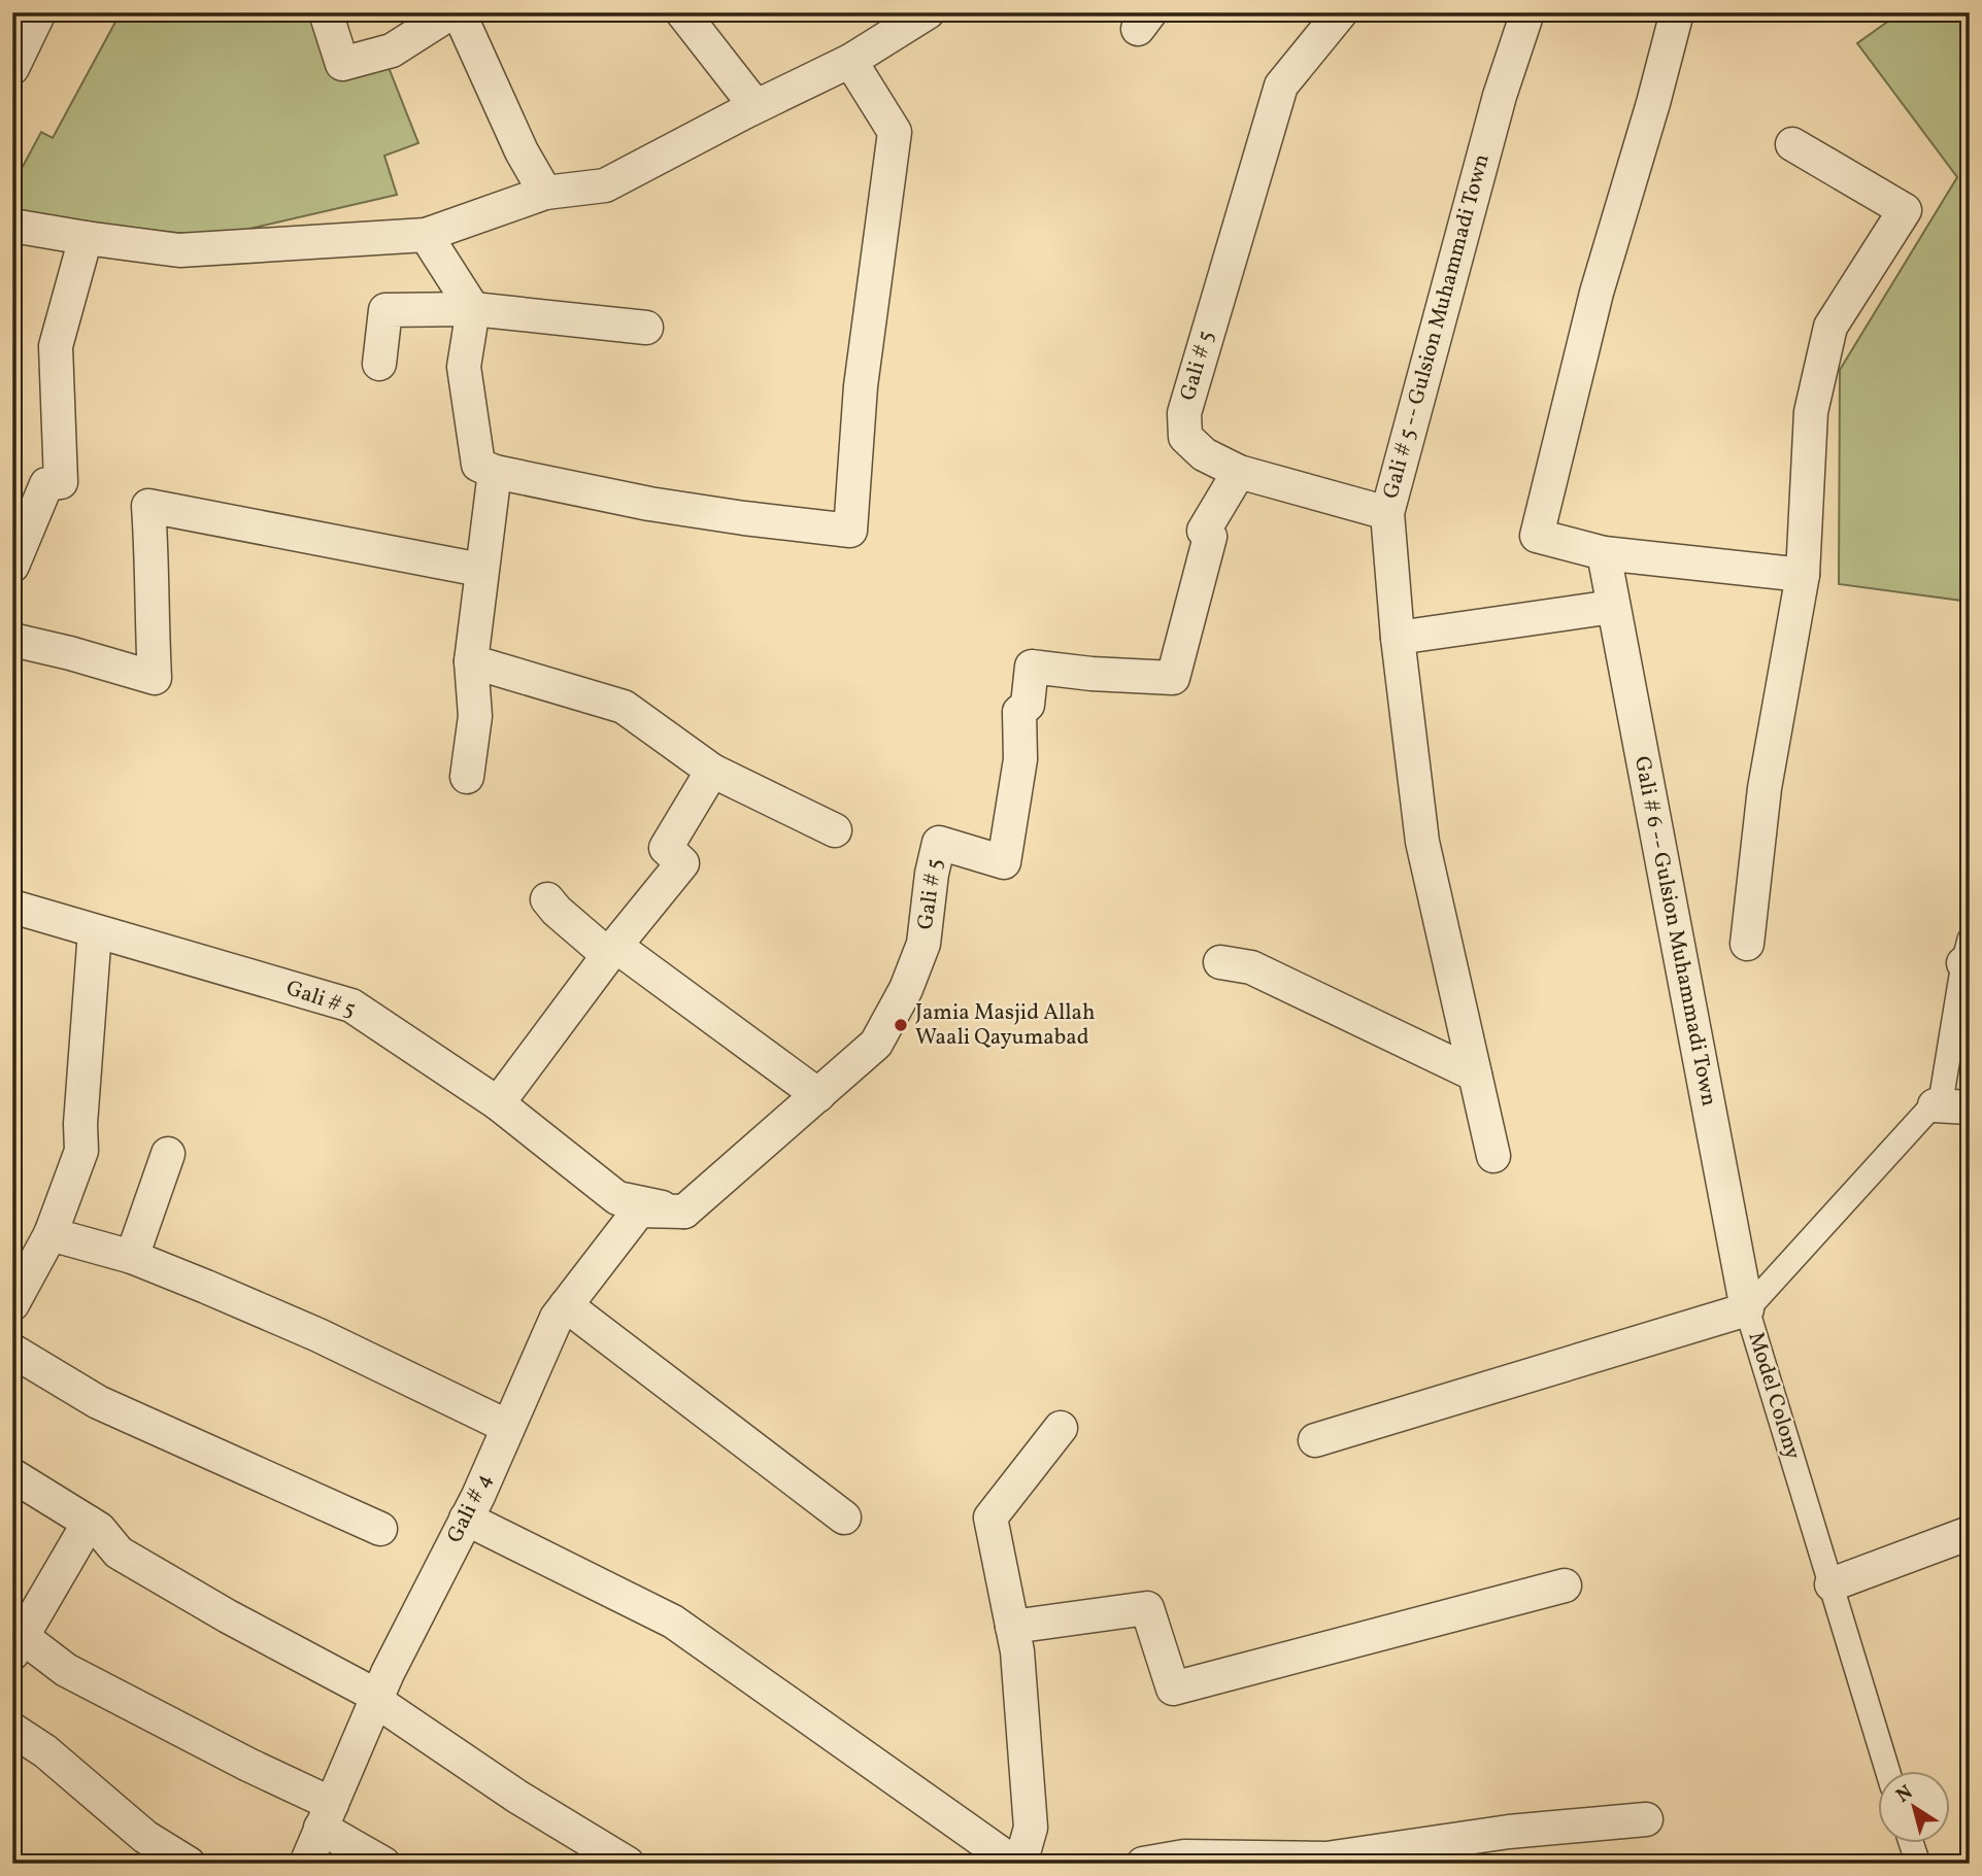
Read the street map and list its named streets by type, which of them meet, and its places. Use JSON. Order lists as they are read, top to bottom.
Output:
{
  "streets": {
    "street": [
      "Gali # 5 -- Gulsion Muhammadi Town",
      "Gali # 5",
      "Gali # 6 -- Gulsion Muhammadi Town",
      "Model Colony",
      "Gali # 4"
    ]
  },
  "crossings": [
    ["Gali # 5", "Gali # 4"],
    ["Gali # 6 -- Gulsion Muhammadi Town", "Model Colony"]
  ],
  "places": ["Jamia Masjid Allah Waali Qayumabad"],
  "north": "top left"
}
